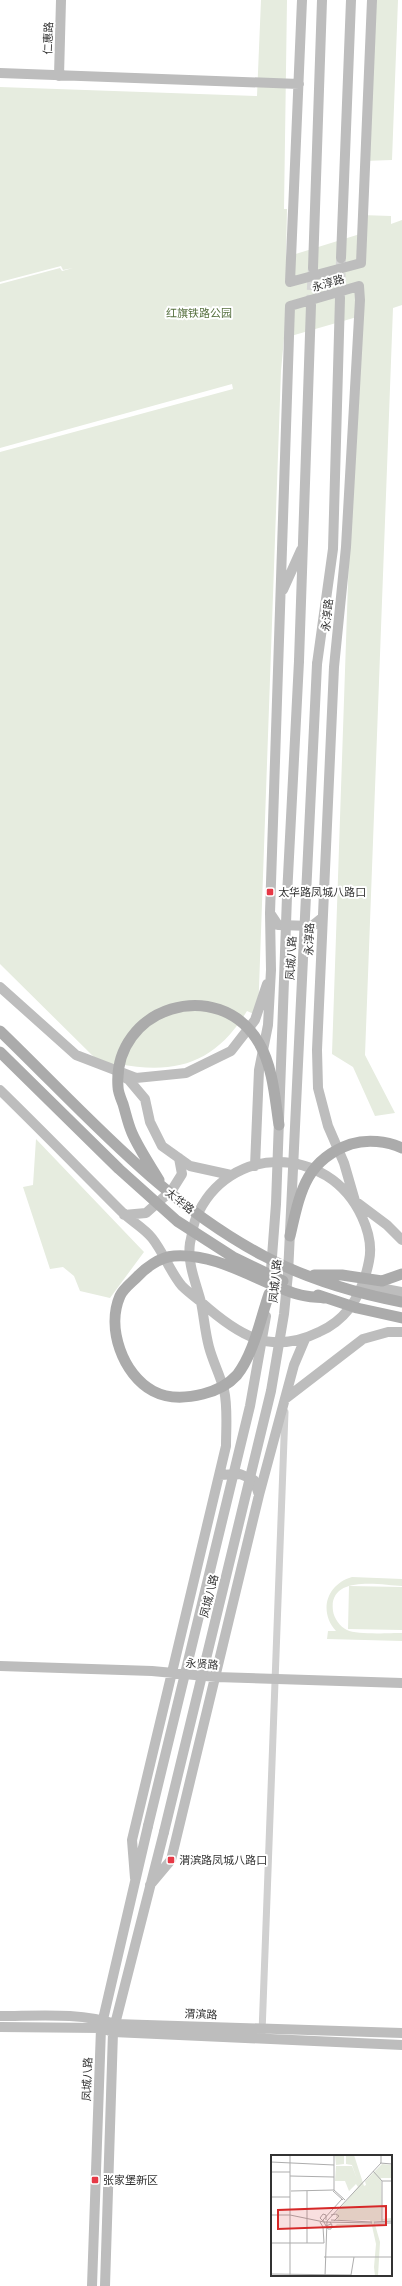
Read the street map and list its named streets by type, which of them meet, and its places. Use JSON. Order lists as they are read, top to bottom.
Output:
{
  "streets": {
    "main road": ["太华路"],
    "street": [
      "仁惠路",
      "永淳路",
      "凤城八路",
      "永贤路",
      "渭滨路"
    ]
  },
  "crossings": [
    ["永淳路", "凤城八路"],
    ["凤城八路", "永贤路"],
    ["凤城八路", "渭滨路"]
  ],
  "parks": ["红旗铁路公园"],
  "places": {
    "transit": ["太华路凤城八路口", "渭滨路凤城八路口", "张家堡新区"]
  }
}
